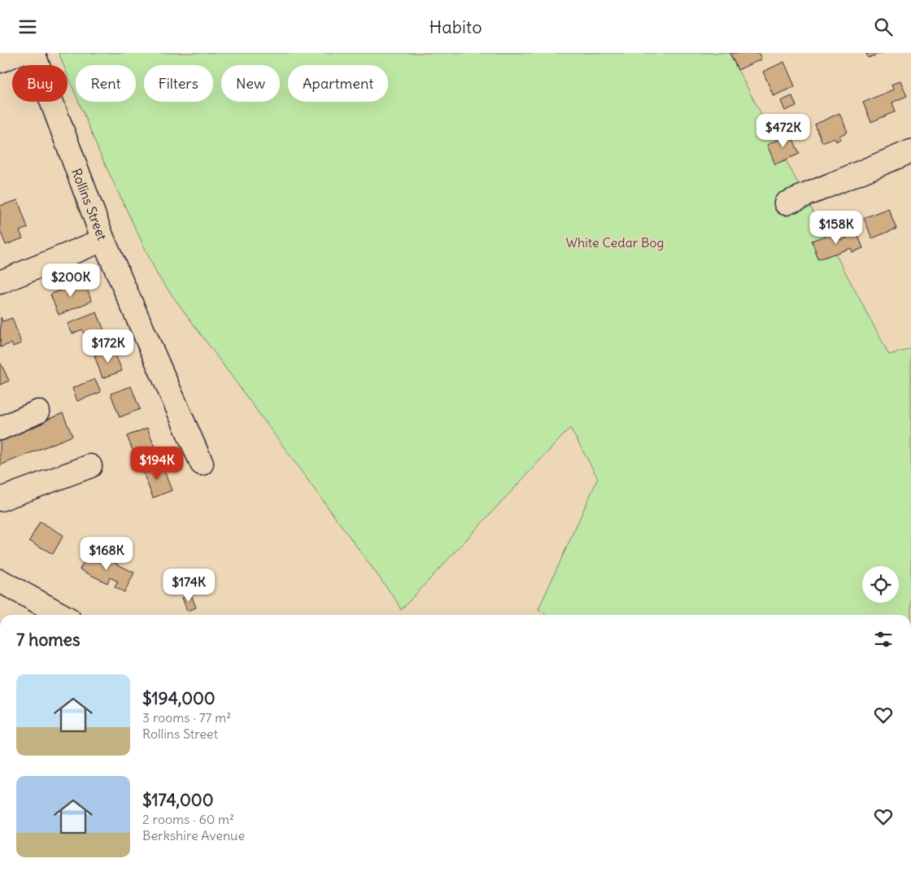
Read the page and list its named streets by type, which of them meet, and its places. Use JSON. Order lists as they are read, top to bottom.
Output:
{
  "streets": {
    "street": ["Rollins Street"]
  },
  "parks": ["White Cedar Bog"],
  "page": {
    "header": "Habito",
    "chip": [
      "Buy",
      "Rent",
      "Filters",
      "New",
      "Apartment"
    ],
    "price": [
      "$472K",
      "$158K",
      "$200K",
      "$172K",
      "$194K",
      "$168K",
      "$174K"
    ],
    "heading": "7 homes",
    "list": [
      {
        "name": "$194,000",
        "note": "3 rooms · 77 m² · Rollins Street"
      },
      {
        "name": "$174,000",
        "note": "2 rooms · 60 m² · Berkshire Avenue"
      }
    ]
  }
}
